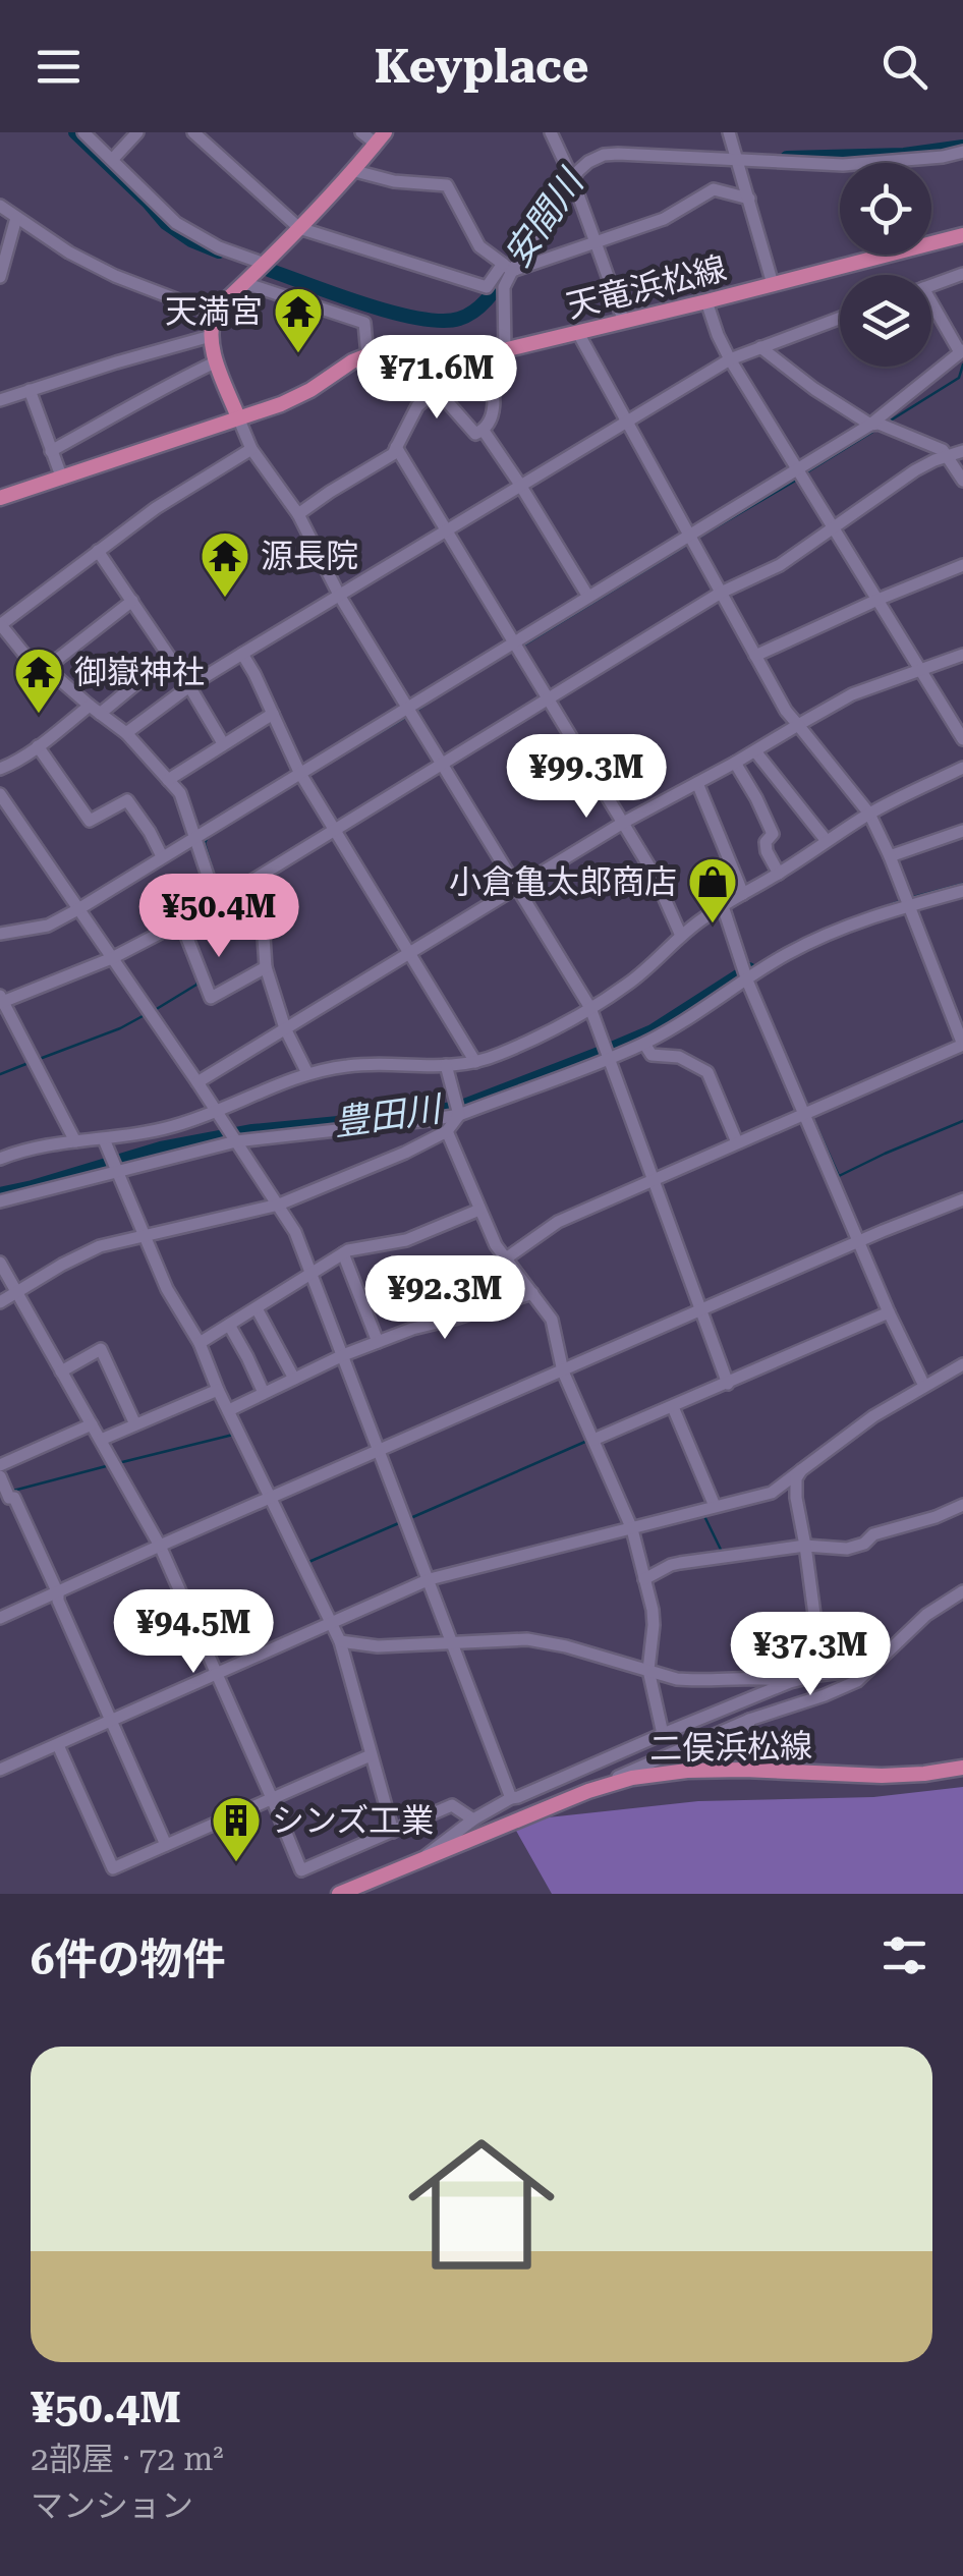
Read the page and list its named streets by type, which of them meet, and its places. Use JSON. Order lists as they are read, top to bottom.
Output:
{
  "streets": {
    "main road": ["天竜浜松線", "二俣浜松線"]
  },
  "water": ["安間川", "豊田川"],
  "places": {
    "temple": ["天満宮", "源長院", "御嶽神社"],
    "shop": ["小倉亀太郎商店"],
    "building": ["シンズ工業"]
  },
  "page": {
    "header": "Keyplace",
    "price": [
      "¥71.6M",
      "¥99.3M",
      "¥50.4M",
      "¥92.3M",
      "¥94.5M",
      "¥37.3M"
    ],
    "heading": "6件の物件",
    "list": [
      {
        "name": "¥50.4M",
        "note": "2部屋 · 72 m² · マンション"
      }
    ]
  }
}
